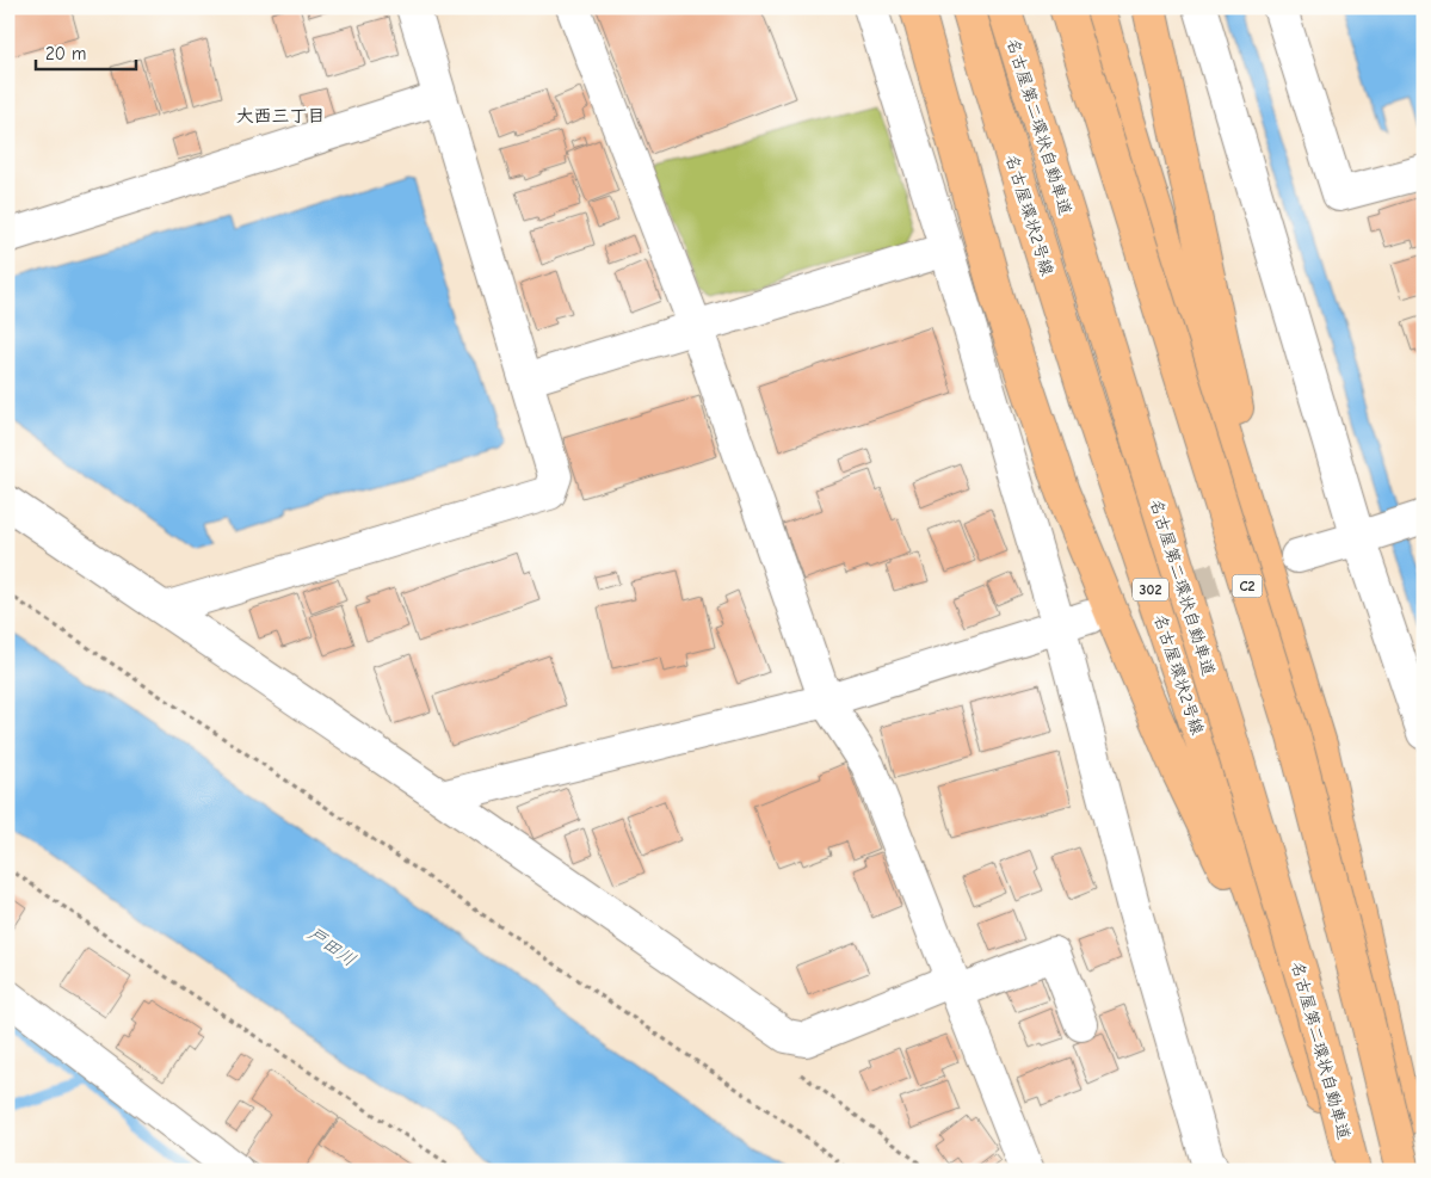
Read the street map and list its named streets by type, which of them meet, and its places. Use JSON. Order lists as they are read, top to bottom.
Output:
{
  "streets": {
    "highway": [
      "名古屋第二環状自動車道",
      "名古屋環状2号線",
      "C2",
      "302"
    ]
  },
  "districts": ["大西三丁目"],
  "water": ["戸田川"],
  "scale_bar": "20 m"
}
